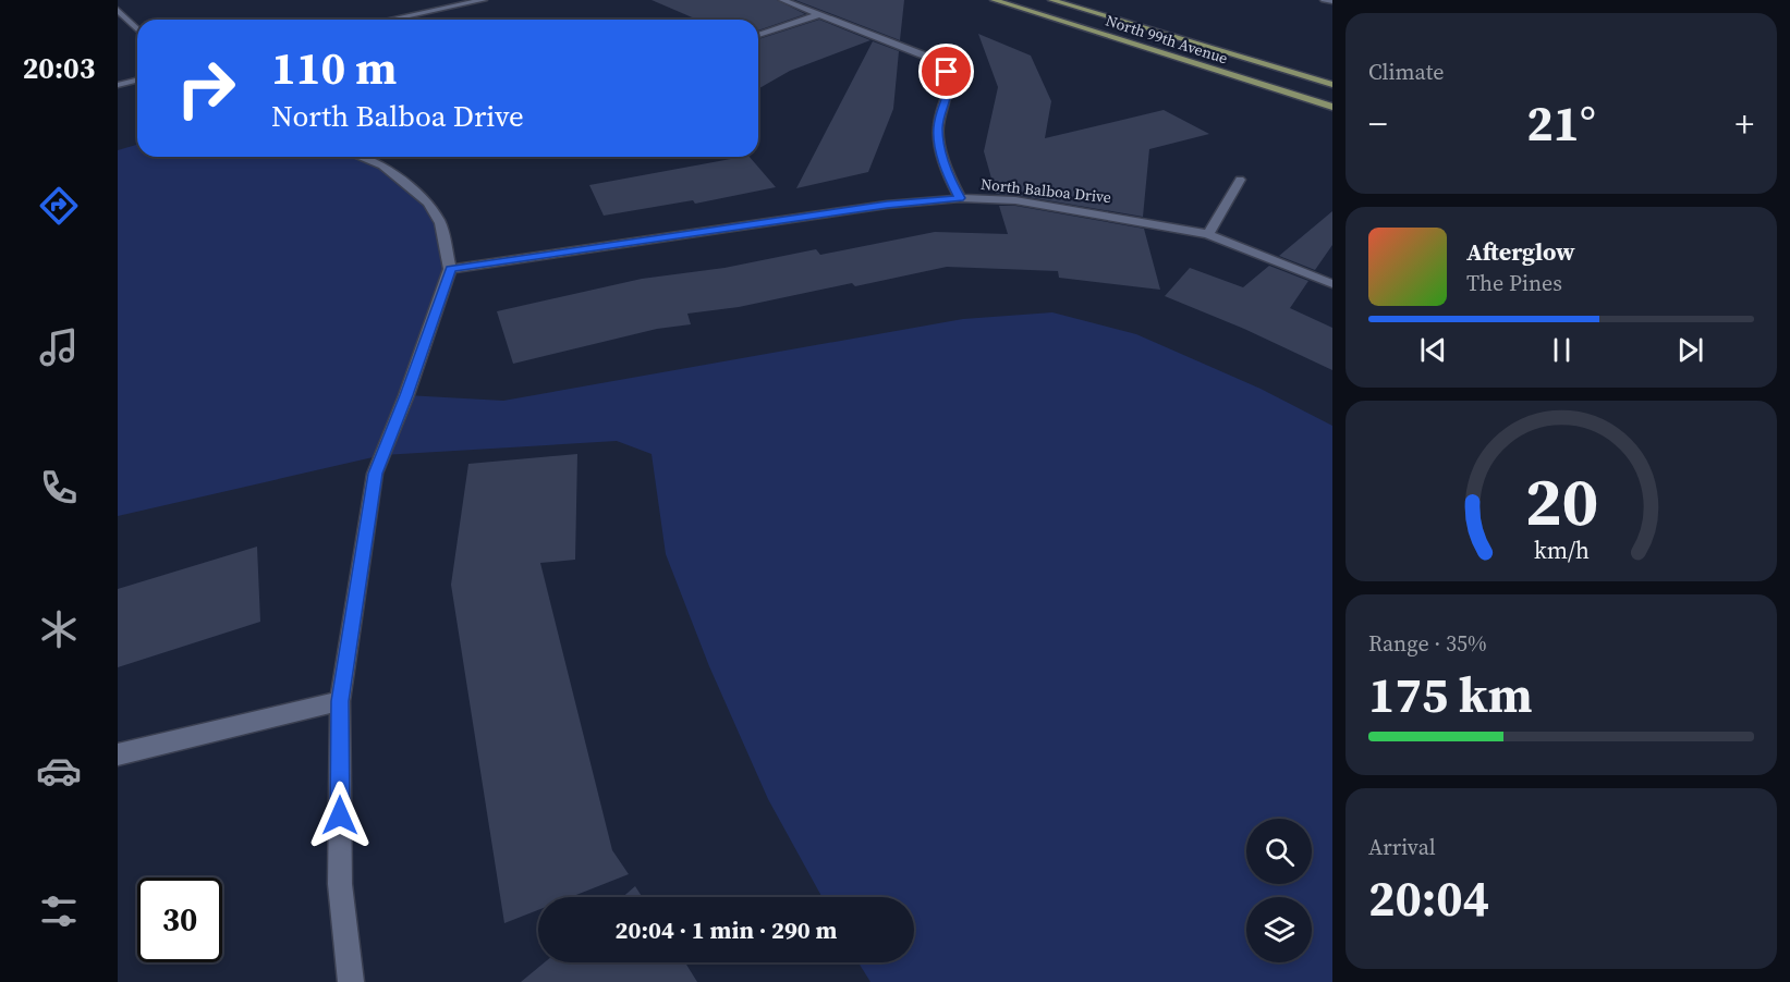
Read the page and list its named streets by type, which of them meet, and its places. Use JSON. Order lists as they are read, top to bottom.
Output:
{
  "streets": {
    "main road": ["North 99th Avenue"],
    "street": ["North Balboa Drive"]
  },
  "page": {
    "tabs": "20:03",
    "tile": [
      "Climate",
      ["Range · 35%", "175 km"],
      ["Arrival", "20:04"]
    ],
    "turn": ["110 m", "North Balboa Drive"],
    "heat": ["−", "21°", "+"],
    "song": ["Afterglow", "The Pines"],
    "limit": "30",
    "trip": "20:04 · 1 min · 290 m",
    "gauge": ["20", "km/h"]
  }
}
